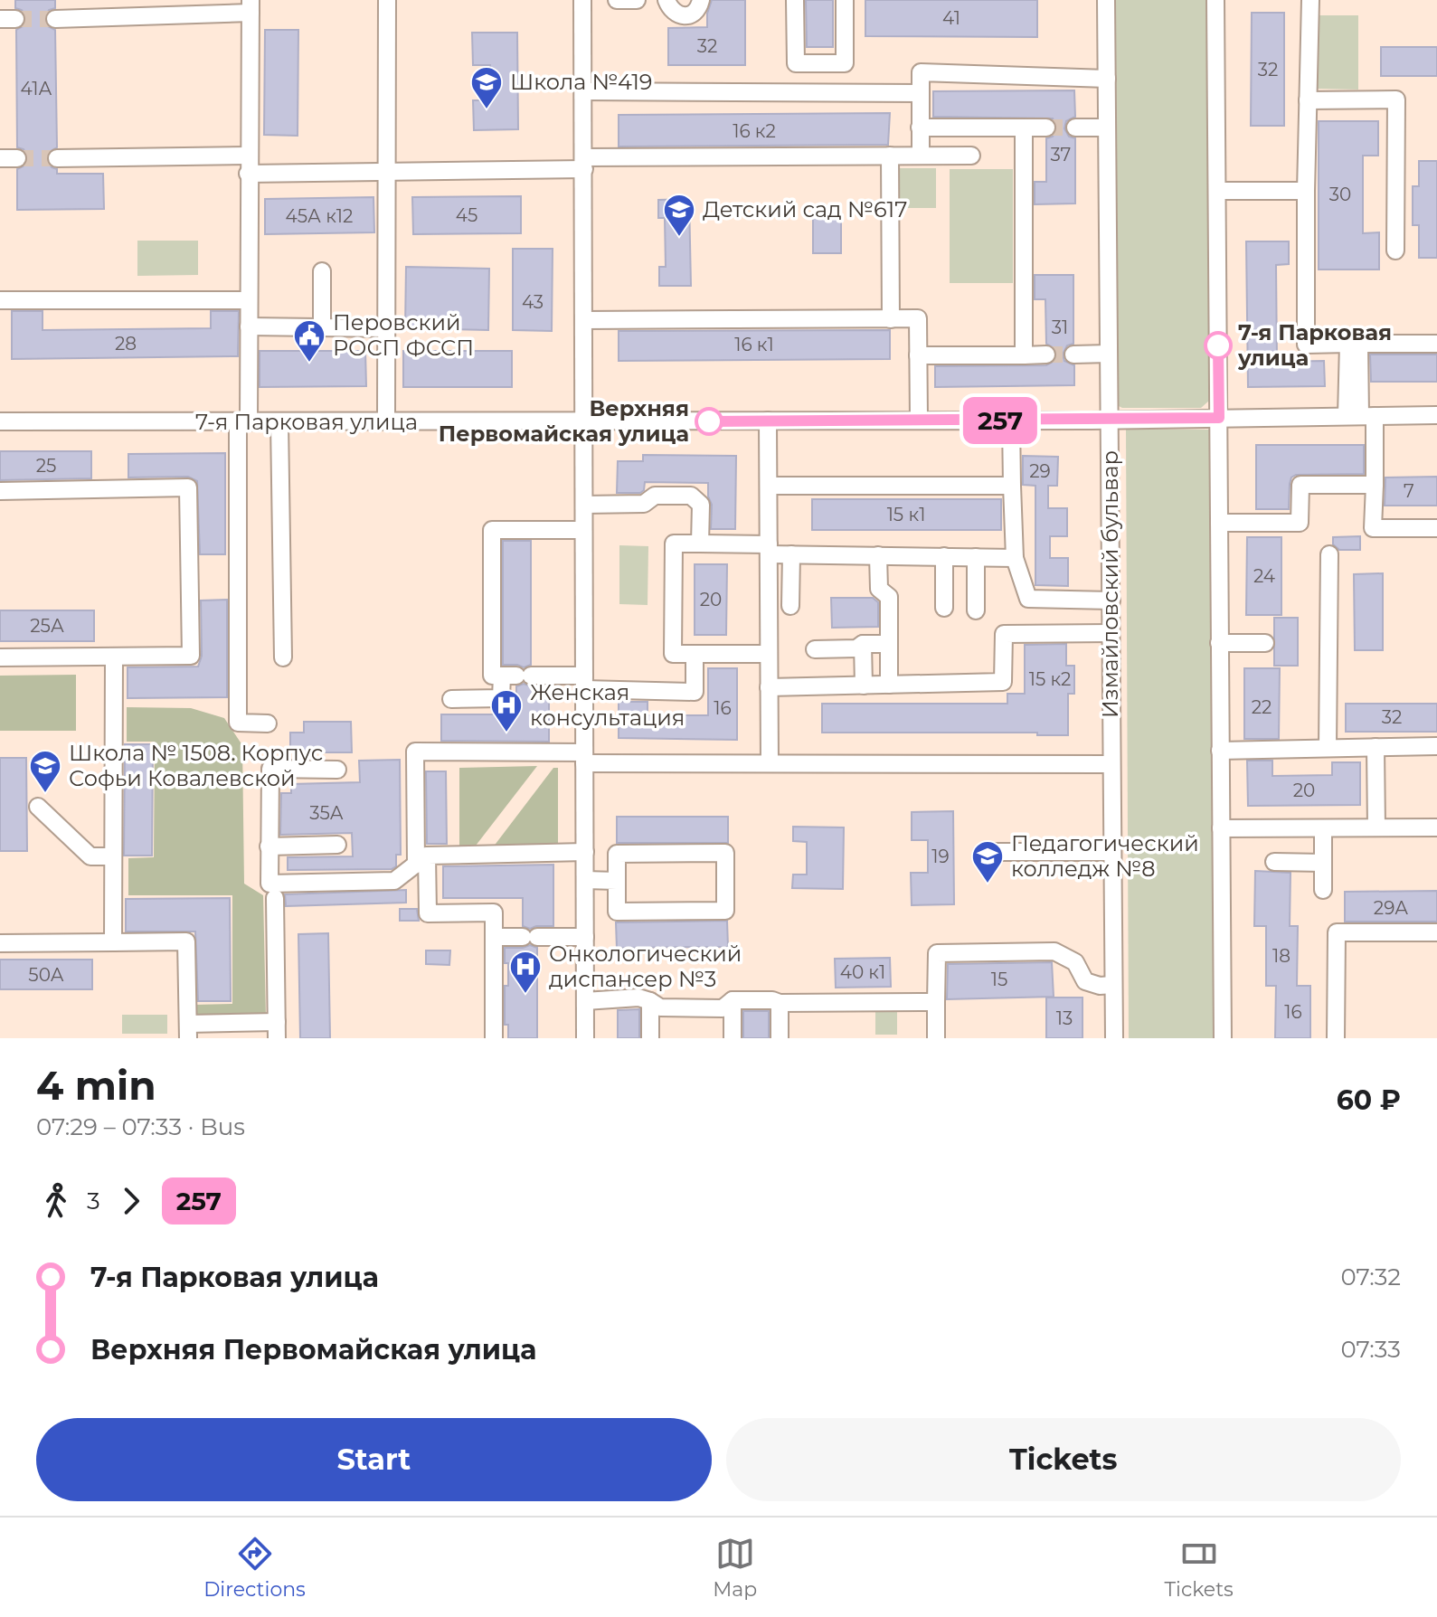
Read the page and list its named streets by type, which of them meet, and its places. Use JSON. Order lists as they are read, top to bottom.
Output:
{
  "streets": {
    "street": ["7-я Парковая улица", "Измайловский бульвар"]
  },
  "crossings": [
    ["7-я Парковая улица", "Измайловский бульвар"]
  ],
  "places": {
    "school or university": [
      "Школа №419",
      "Детский сад №617",
      "Школа № 1508. Корпус Софьи Ковалевской",
      "Педагогический колледж №8"
    ],
    "other": ["7-я Парковая улица", "Верхняя Первомайская улица"],
    "public building": ["Перовский РОСП ФССП"],
    "hospital": ["Женская консультация", "Онкологический диспансер №3"]
  },
  "lines": ["bus line 257"],
  "house_numbers": [
    "41",
    "32",
    "32",
    "41А",
    "16 к2",
    "37",
    "30",
    "45",
    "45А к12",
    "43",
    "31",
    "28",
    "16 к1",
    "25",
    "29",
    "7",
    "15 к1",
    "24",
    "20",
    "25А",
    "15 к2",
    "22",
    "16",
    "32",
    "20",
    "35А",
    "19",
    "29А",
    "18",
    "40 к1",
    "50А",
    "15",
    "16",
    "13"
  ],
  "page": {
    "on_map": "257",
    "heading": ["4 min", "07:29 – 07:33 · Bus", "60 ₽"],
    "legs": ["3", "257"],
    "list": [
      {
        "name": "7-я Парковая улица",
        "value": "07:32"
      },
      {
        "name": "Верхняя Первомайская улица",
        "value": "07:33"
      }
    ],
    "buttons": ["Start", "Tickets"],
    "tabs": ["Directions", "Map", "Tickets"]
  }
}
